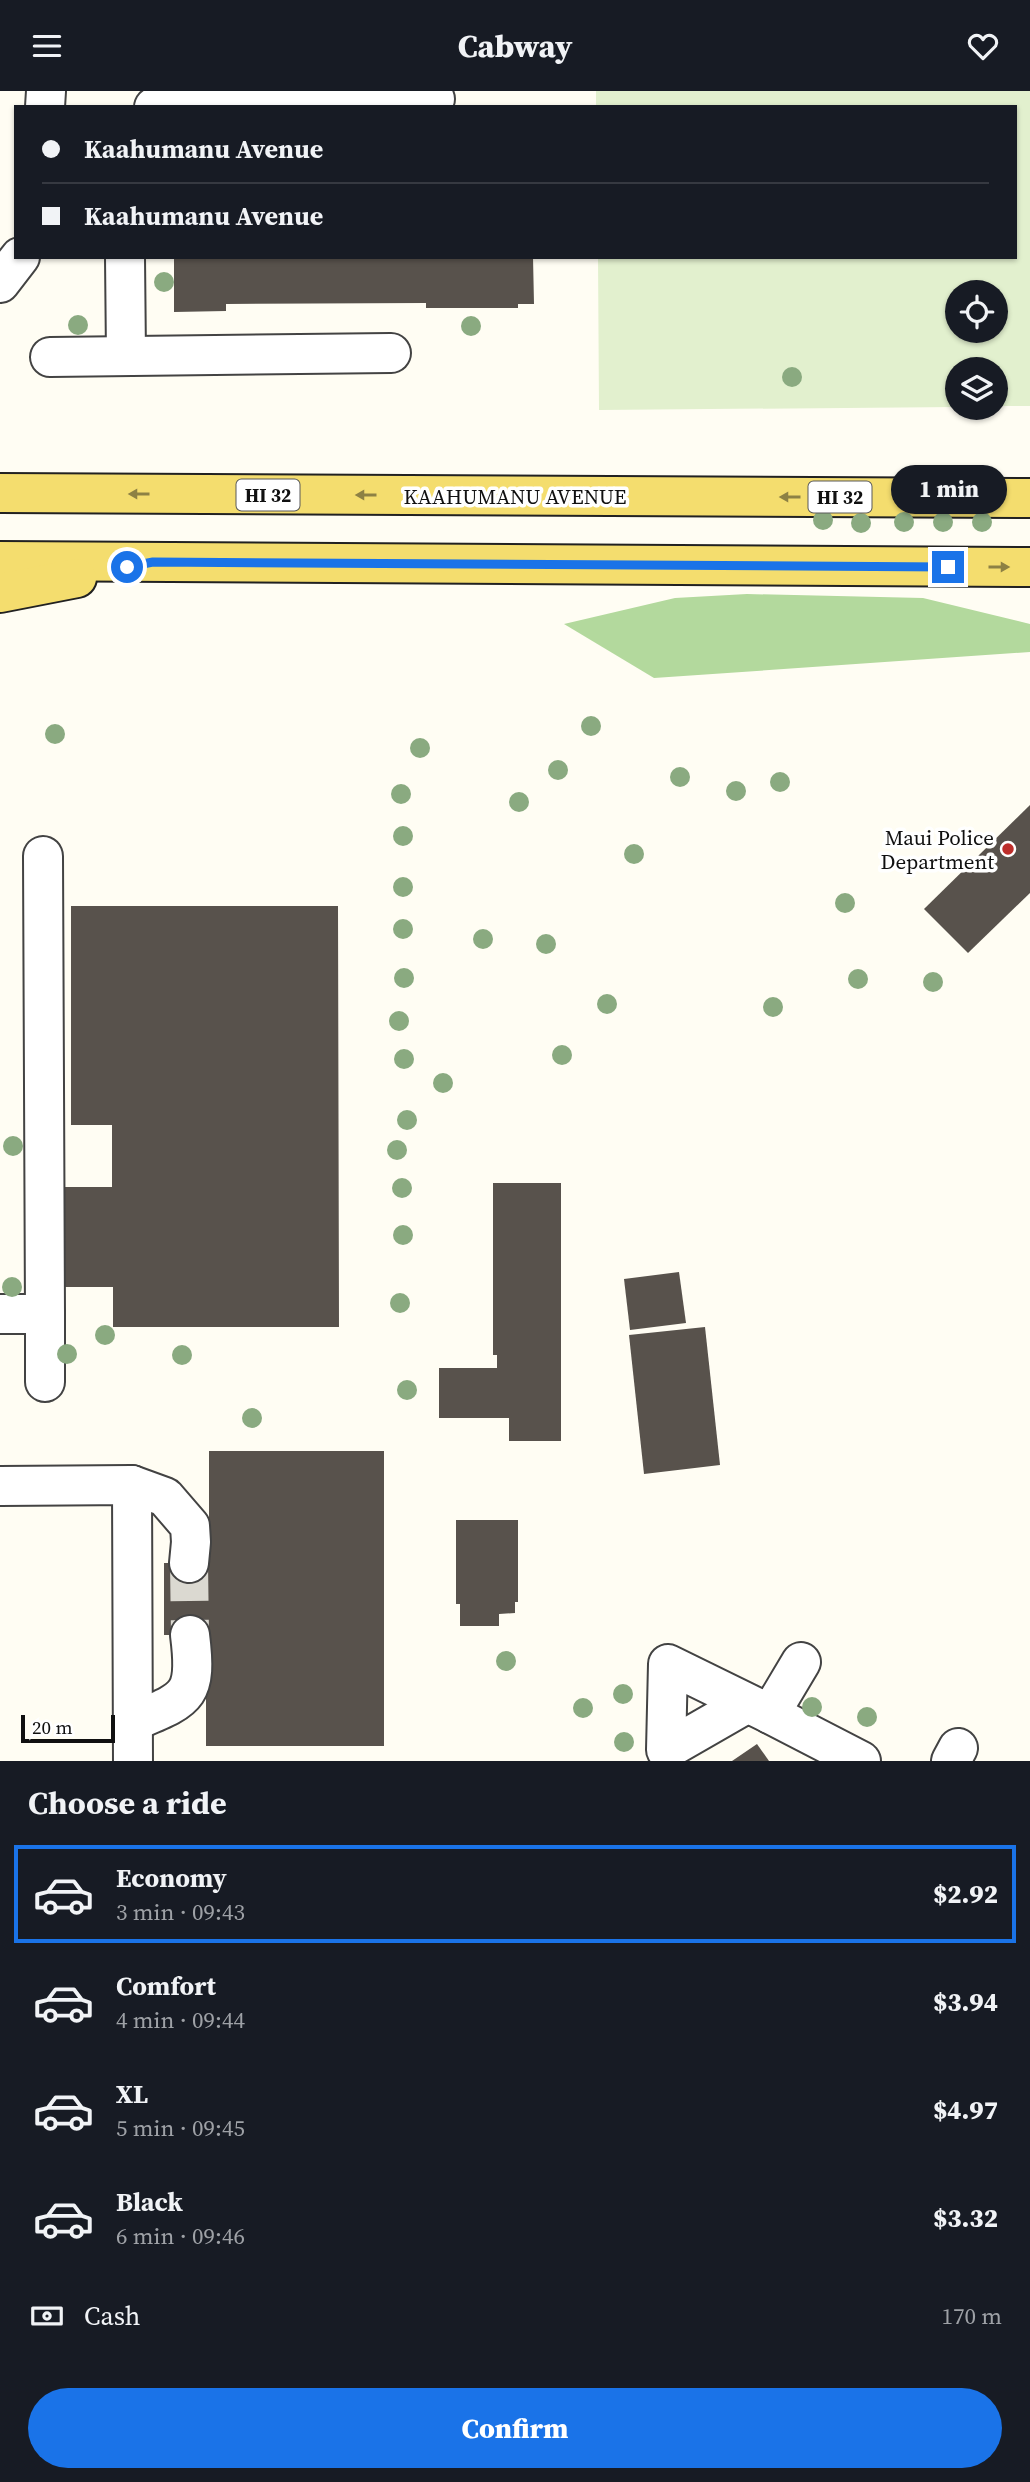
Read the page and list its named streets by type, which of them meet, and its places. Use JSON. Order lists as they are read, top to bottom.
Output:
{
  "streets": {
    "main road": ["HI 32", "KAAHUMANU AVENUE"]
  },
  "places": ["Maui Police Department"],
  "scale_bar": "20 m",
  "page": {
    "header": "Cabway",
    "banner": ["Kaahumanu Avenue", "Kaahumanu Avenue"],
    "bubble": "1 min",
    "scale": "20 m",
    "heading": "Choose a ride",
    "list": [
      {
        "name": "Economy",
        "note": "3 min · 09:43",
        "value": "$2.92"
      },
      {
        "name": "Comfort",
        "note": "4 min · 09:44",
        "value": "$3.94"
      },
      {
        "name": "XL",
        "note": "5 min · 09:45",
        "value": "$4.97"
      },
      {
        "name": "Black",
        "note": "6 min · 09:46",
        "value": "$3.32"
      }
    ],
    "pay": ["Cash", "170 m"],
    "buttons": "Confirm"
  }
}
